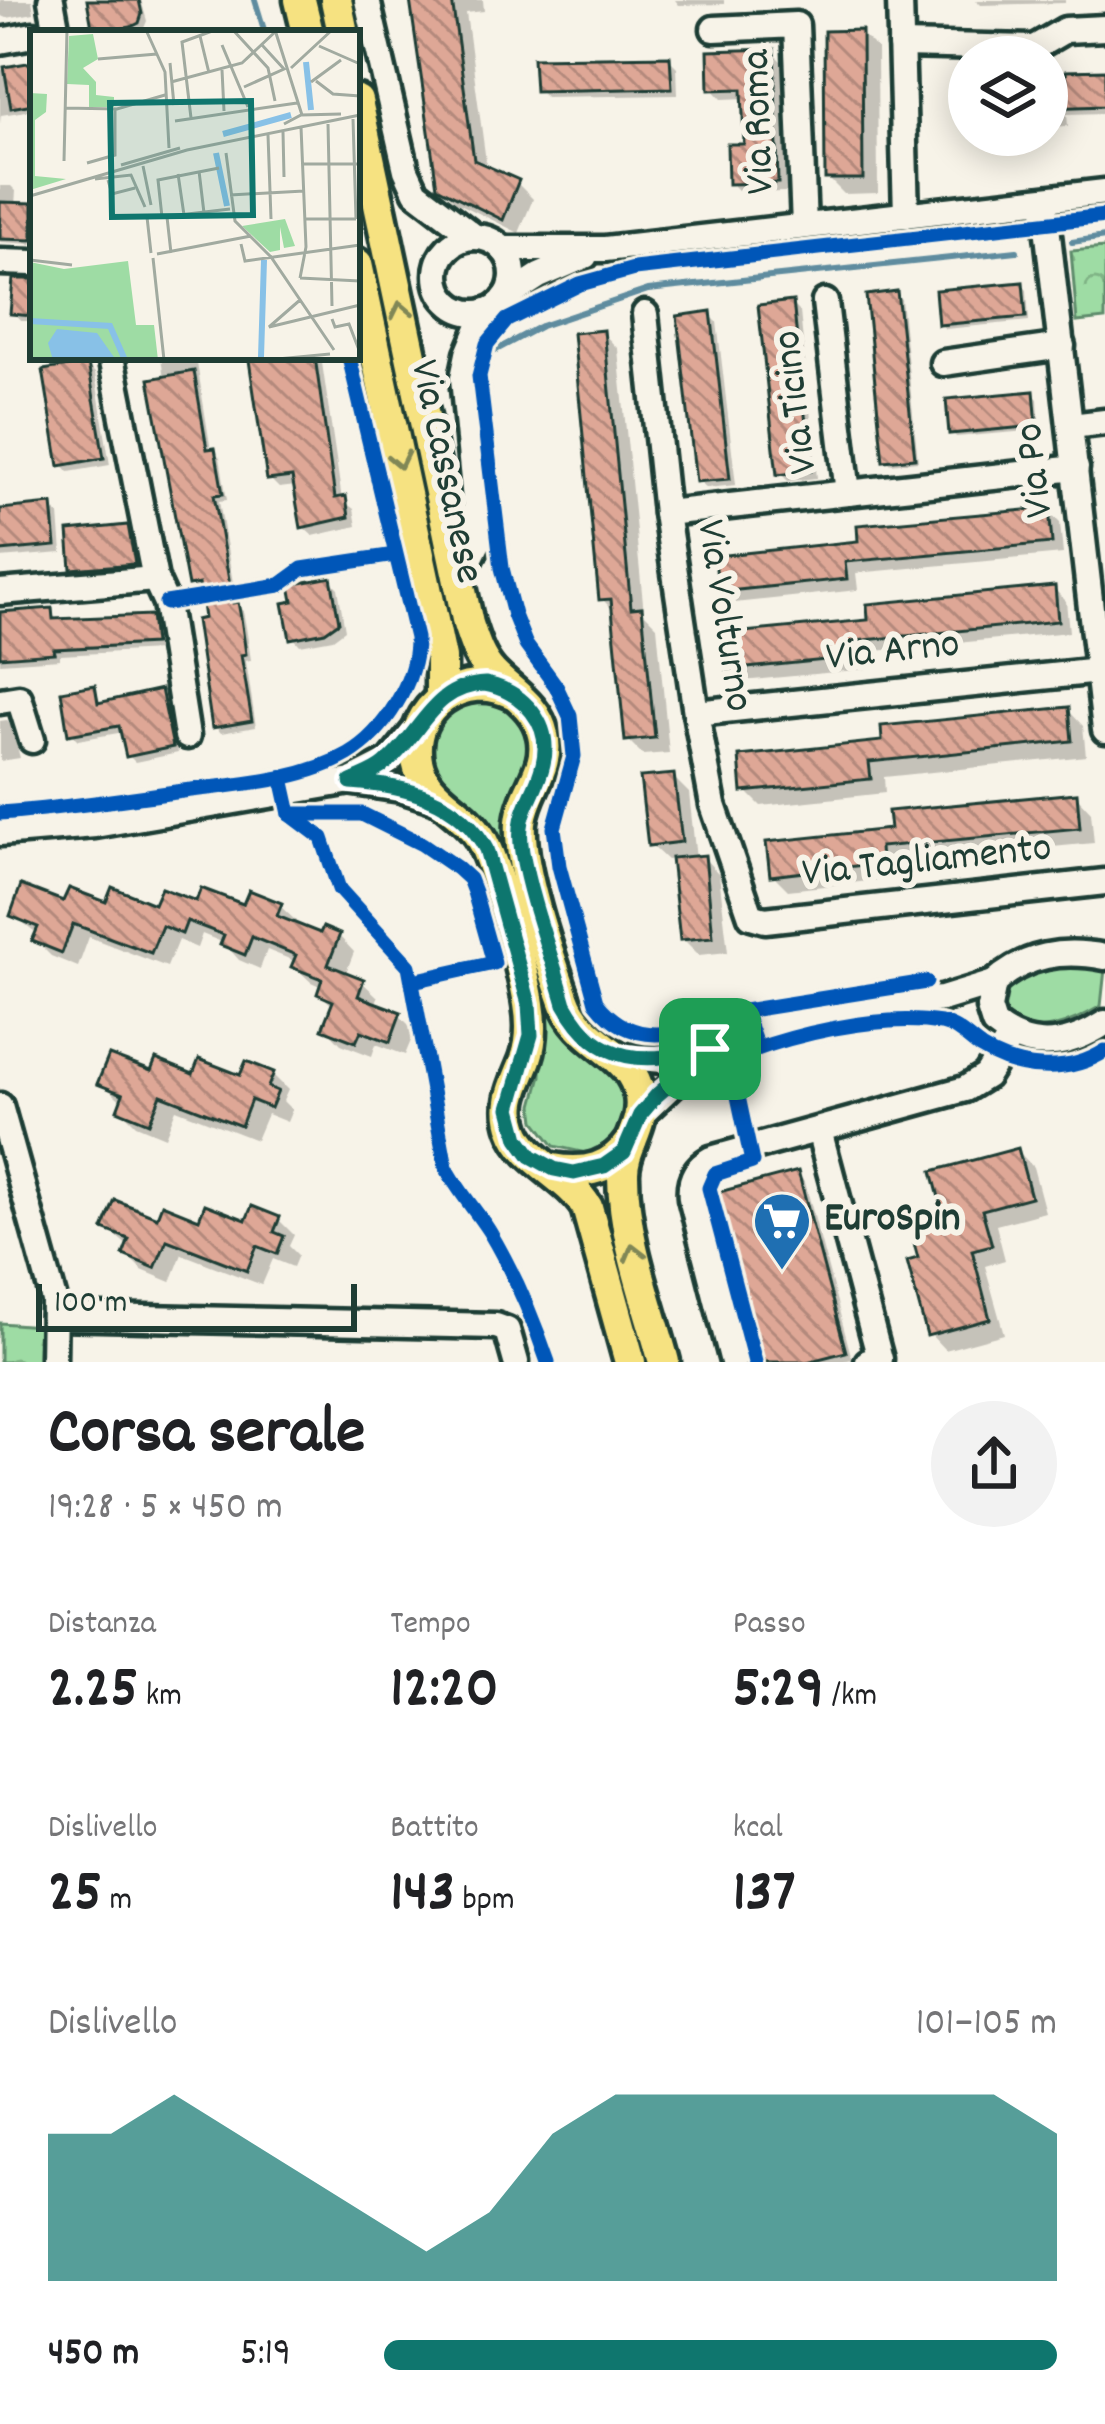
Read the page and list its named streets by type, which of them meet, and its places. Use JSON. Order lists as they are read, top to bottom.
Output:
{
  "streets": {
    "main road": ["Via Cassanese"],
    "street": [
      "Via Roma",
      "Via Ticino",
      "Via Po",
      "Via Volturno",
      "Via Arno",
      "Via Tagliamento"
    ]
  },
  "crossings": [
    ["Via Roma", "Via Po"],
    ["Via Ticino", "Via Po"],
    ["Via Ticino", "Via Volturno"],
    ["Via Po", "Via Arno"],
    ["Via Volturno", "Via Arno"],
    ["Via Volturno", "Via Tagliamento"]
  ],
  "places": {
    "supermarket": ["EuroSpin"]
  },
  "scale_bar": "100 m",
  "page": {
    "scale": "100 m",
    "heading": ["Corsa serale", "19:28 · 5 × 450 m"],
    "stats": [
      ["Distanza", "2.25 km"],
      ["Tempo", "12:20"],
      ["Passo", "5:29 /km"],
      ["Dislivello", "25 m"],
      ["Battito", "143 bpm"],
      ["kcal", "137"]
    ],
    "chart": ["Dislivello", "101–105 m"],
    "list": [
      {
        "name": "450 m",
        "note": "5:19"
      }
    ]
  }
}
